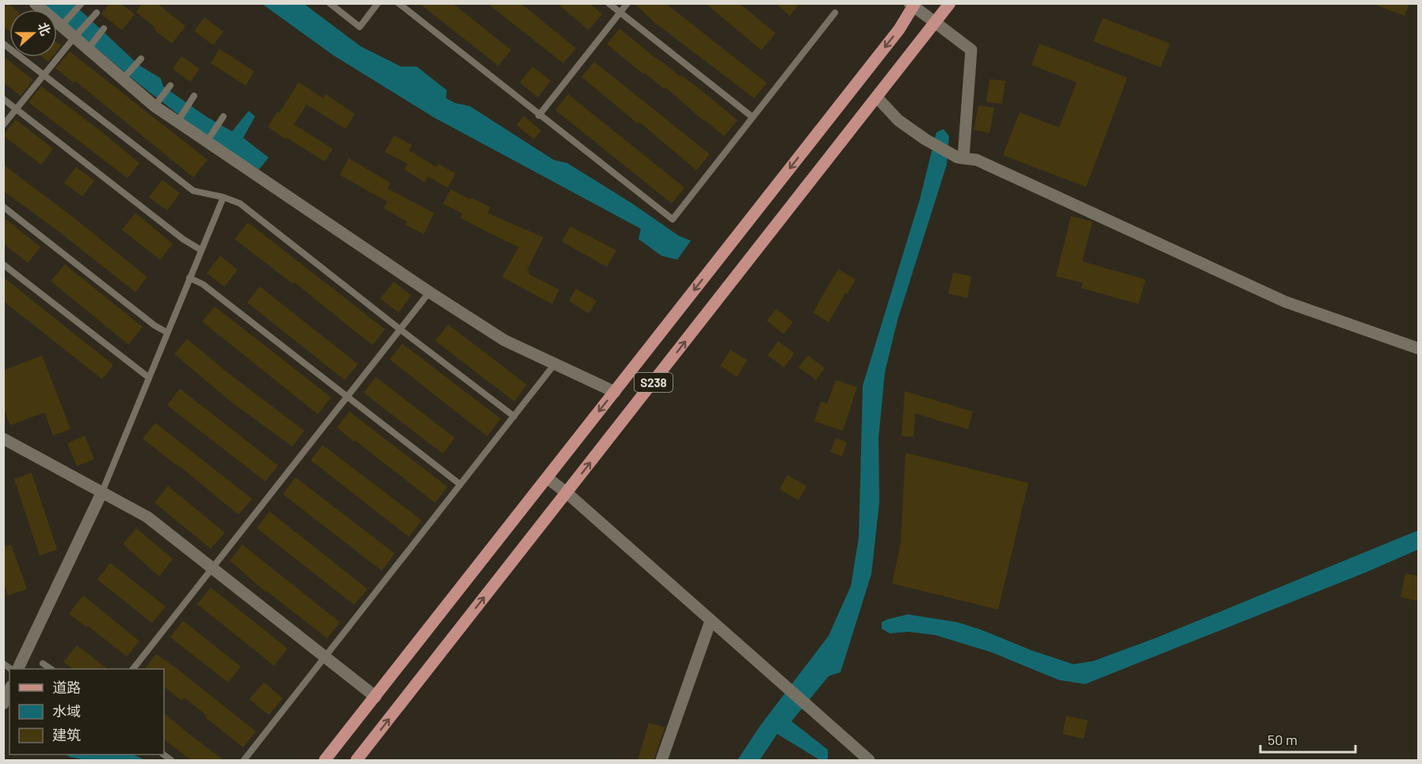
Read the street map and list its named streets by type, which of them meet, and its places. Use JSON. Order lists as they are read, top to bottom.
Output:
{
  "streets": {
    "main road": ["S238"]
  },
  "legend": ["道路", "水域", "建筑"],
  "scale_bar": "50 m",
  "north": "right"
}
